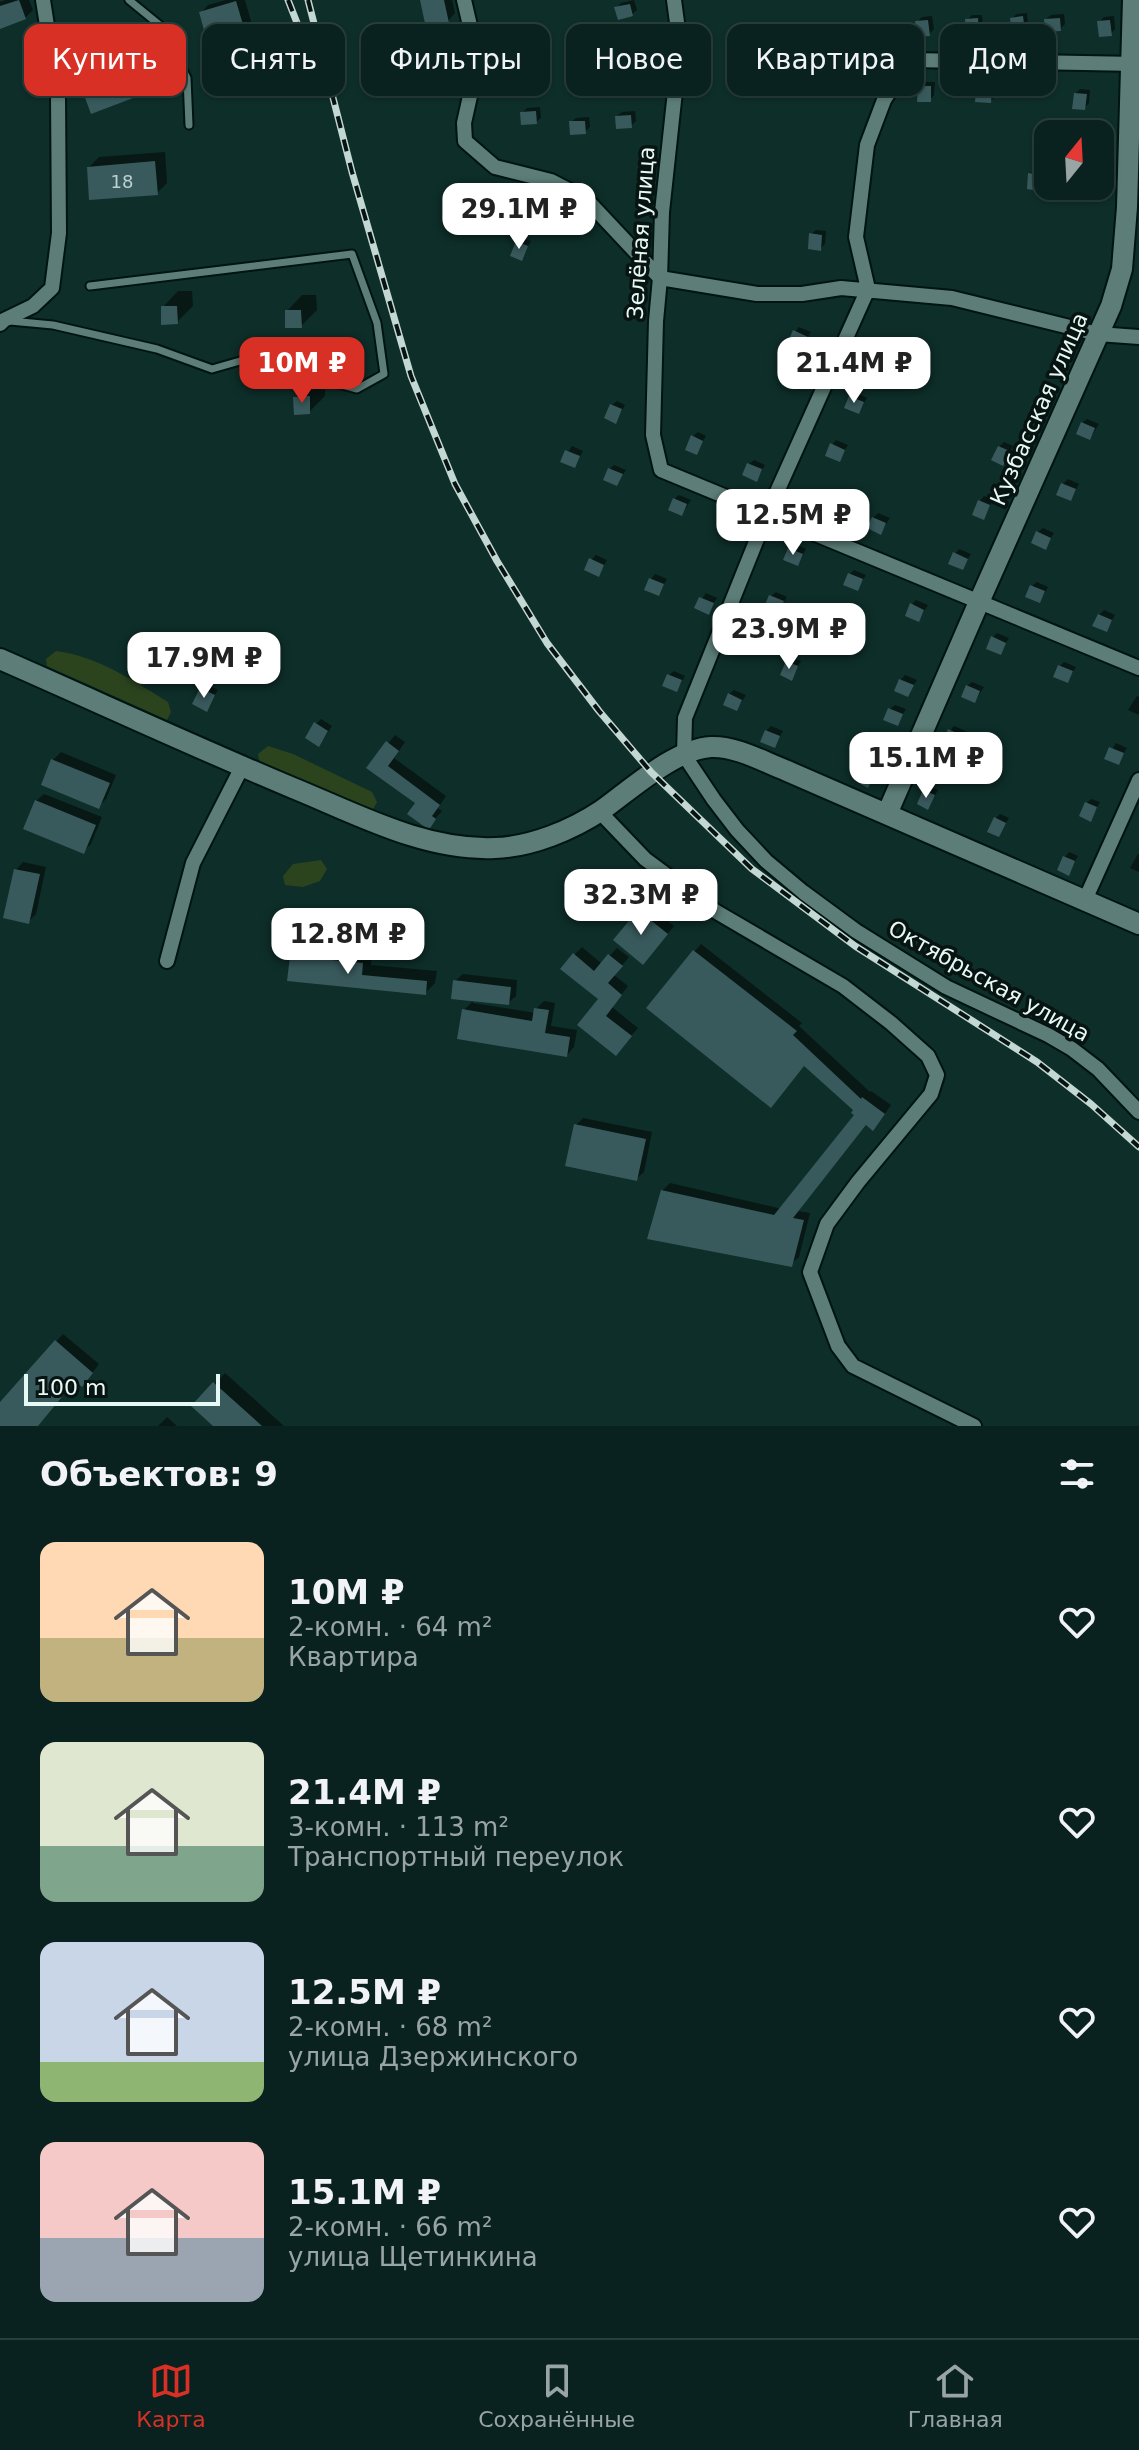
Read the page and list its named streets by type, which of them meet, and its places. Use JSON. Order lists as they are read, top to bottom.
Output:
{
  "streets": {
    "street": ["Зелёная улица", "Кузбасская улица", "Октябрьская улица"]
  },
  "house_numbers": ["18"],
  "scale_bar": "100 m",
  "north": "top",
  "page": {
    "chip": [
      "Купить",
      "Снять",
      "Фильтры",
      "Новое",
      "Квартира",
      "Дом"
    ],
    "price": [
      "29.1M ₽",
      "10M ₽",
      "21.4M ₽",
      "12.5M ₽",
      "23.9M ₽",
      "17.9M ₽",
      "15.1M ₽",
      "32.3M ₽",
      "12.8M ₽"
    ],
    "scale": "100 m",
    "heading": "Объектов: 9",
    "list": [
      {
        "name": "10M ₽",
        "note": "2-комн. · 64 m² · Квартира"
      },
      {
        "name": "21.4M ₽",
        "note": "3-комн. · 113 m² · Транспортный переулок"
      },
      {
        "name": "12.5M ₽",
        "note": "2-комн. · 68 m² · улица Дзержинского"
      },
      {
        "name": "15.1M ₽",
        "note": "2-комн. · 66 m² · улица Щетинкина"
      }
    ],
    "tabs": ["Карта", "Сохранённые", "Главная"]
  }
}
